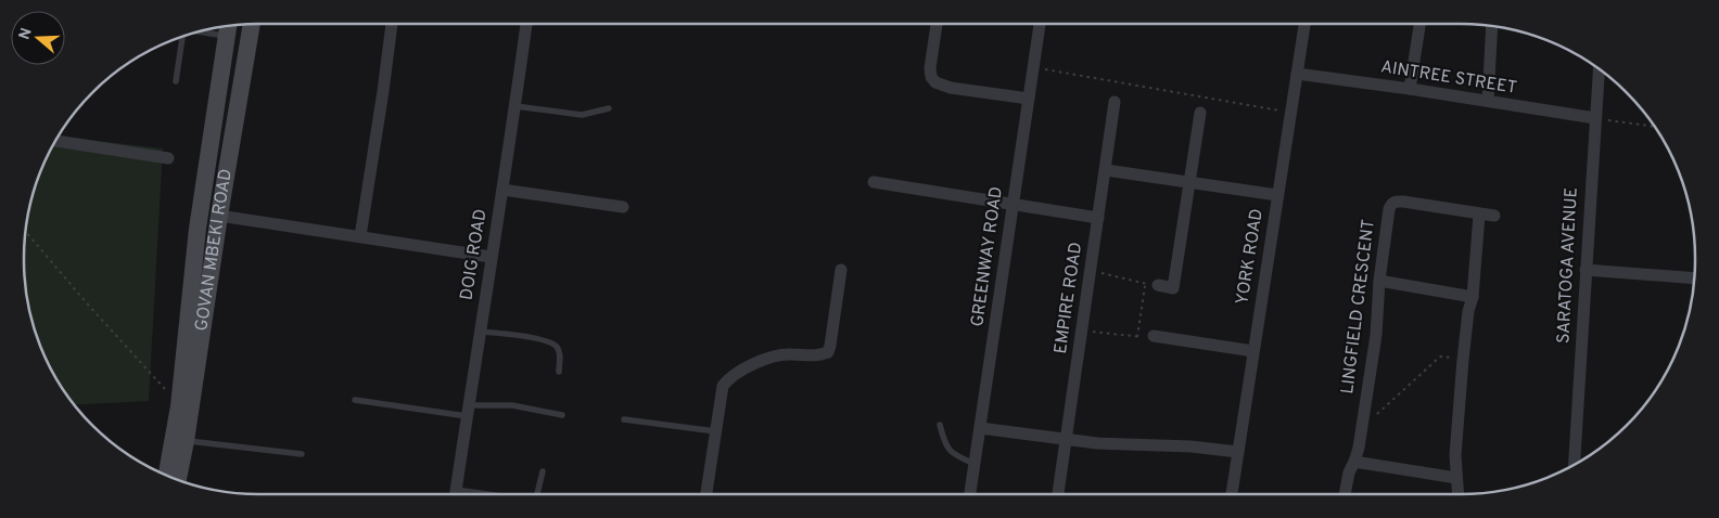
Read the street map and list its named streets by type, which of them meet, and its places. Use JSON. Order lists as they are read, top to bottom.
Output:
{
  "streets": {
    "main road": ["GOVAN MBEKI ROAD"],
    "street": [
      "AINTREE STREET",
      "DOIG ROAD",
      "GREENWAY ROAD",
      "YORK ROAD",
      "SARATOGA AVENUE",
      "EMPIRE ROAD",
      "LINGFIELD CRESCENT"
    ]
  },
  "crossings": [
    ["AINTREE STREET", "YORK ROAD"],
    ["AINTREE STREET", "SARATOGA AVENUE"]
  ],
  "north": "left"
}
